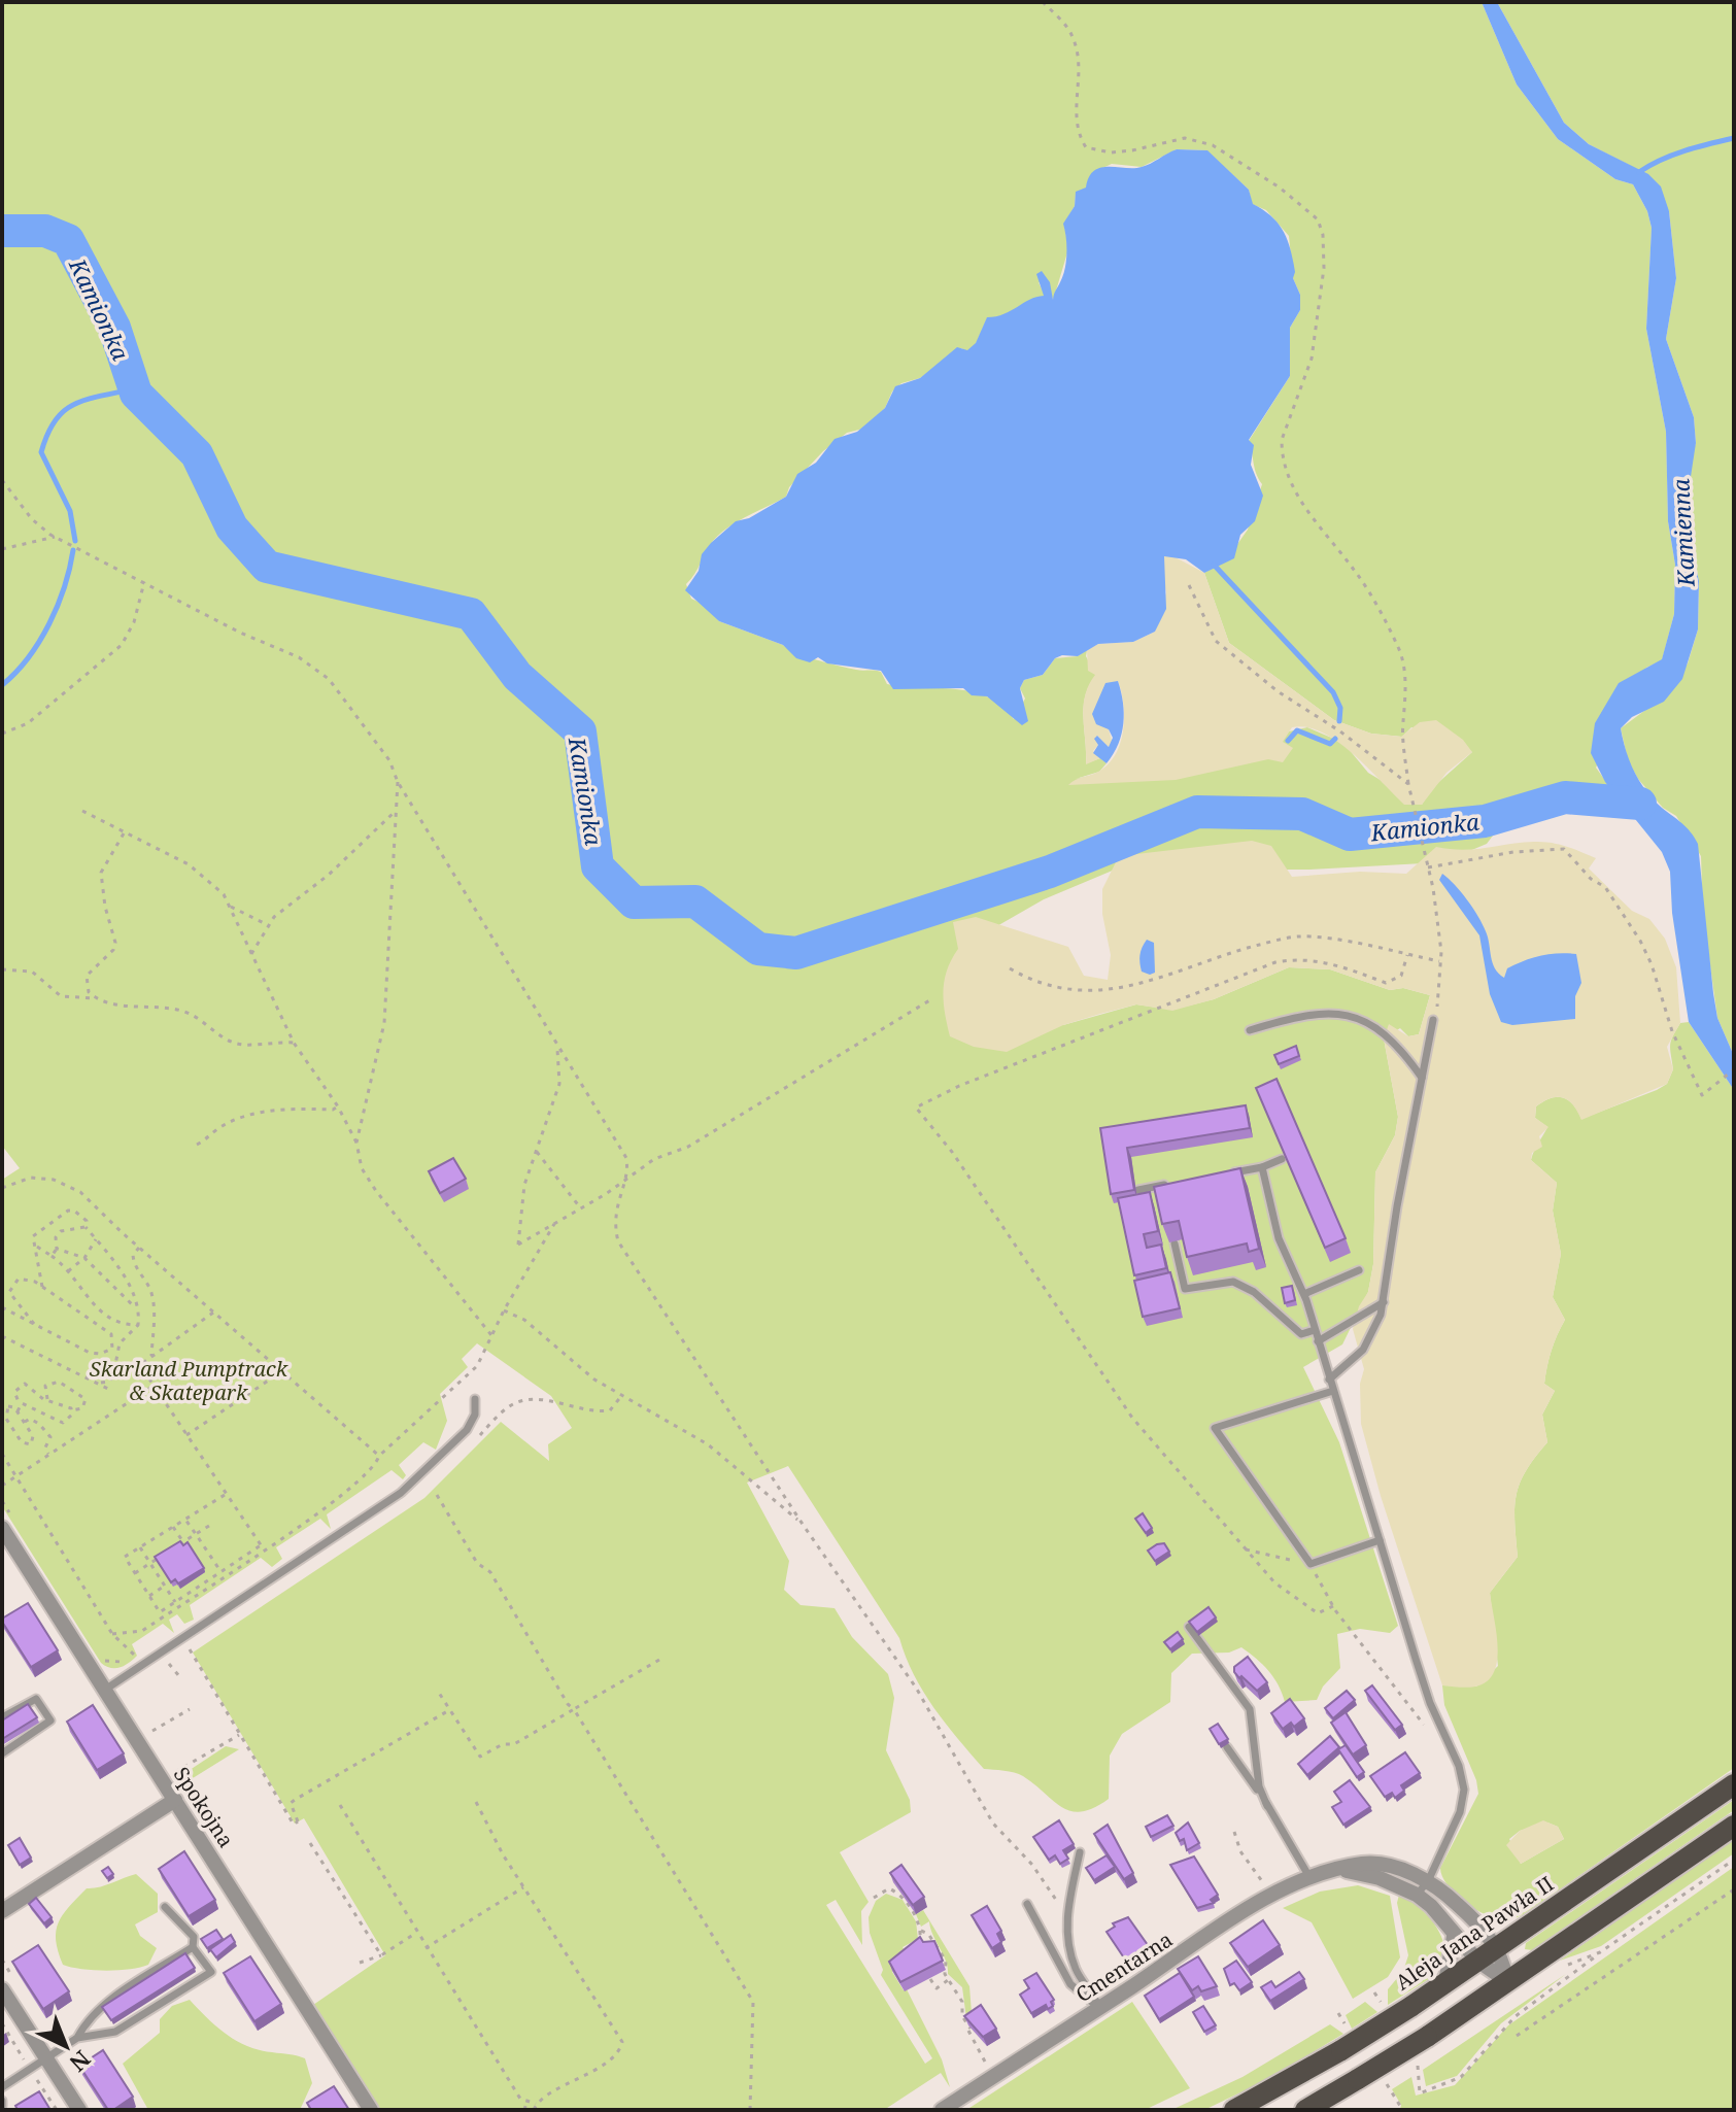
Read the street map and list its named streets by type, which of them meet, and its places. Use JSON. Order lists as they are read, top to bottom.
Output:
{
  "streets": {
    "main road": ["Aleja Jana Pawła II"],
    "street": ["Spokojna", "Cmentarna"]
  },
  "crossings": [
    ["Aleja Jana Pawła II", "Cmentarna"]
  ],
  "water": ["Kamionka", "Kamienna"],
  "parks": ["Skarland Pumptrack & Skatepark"],
  "north": "bottom right"
}
